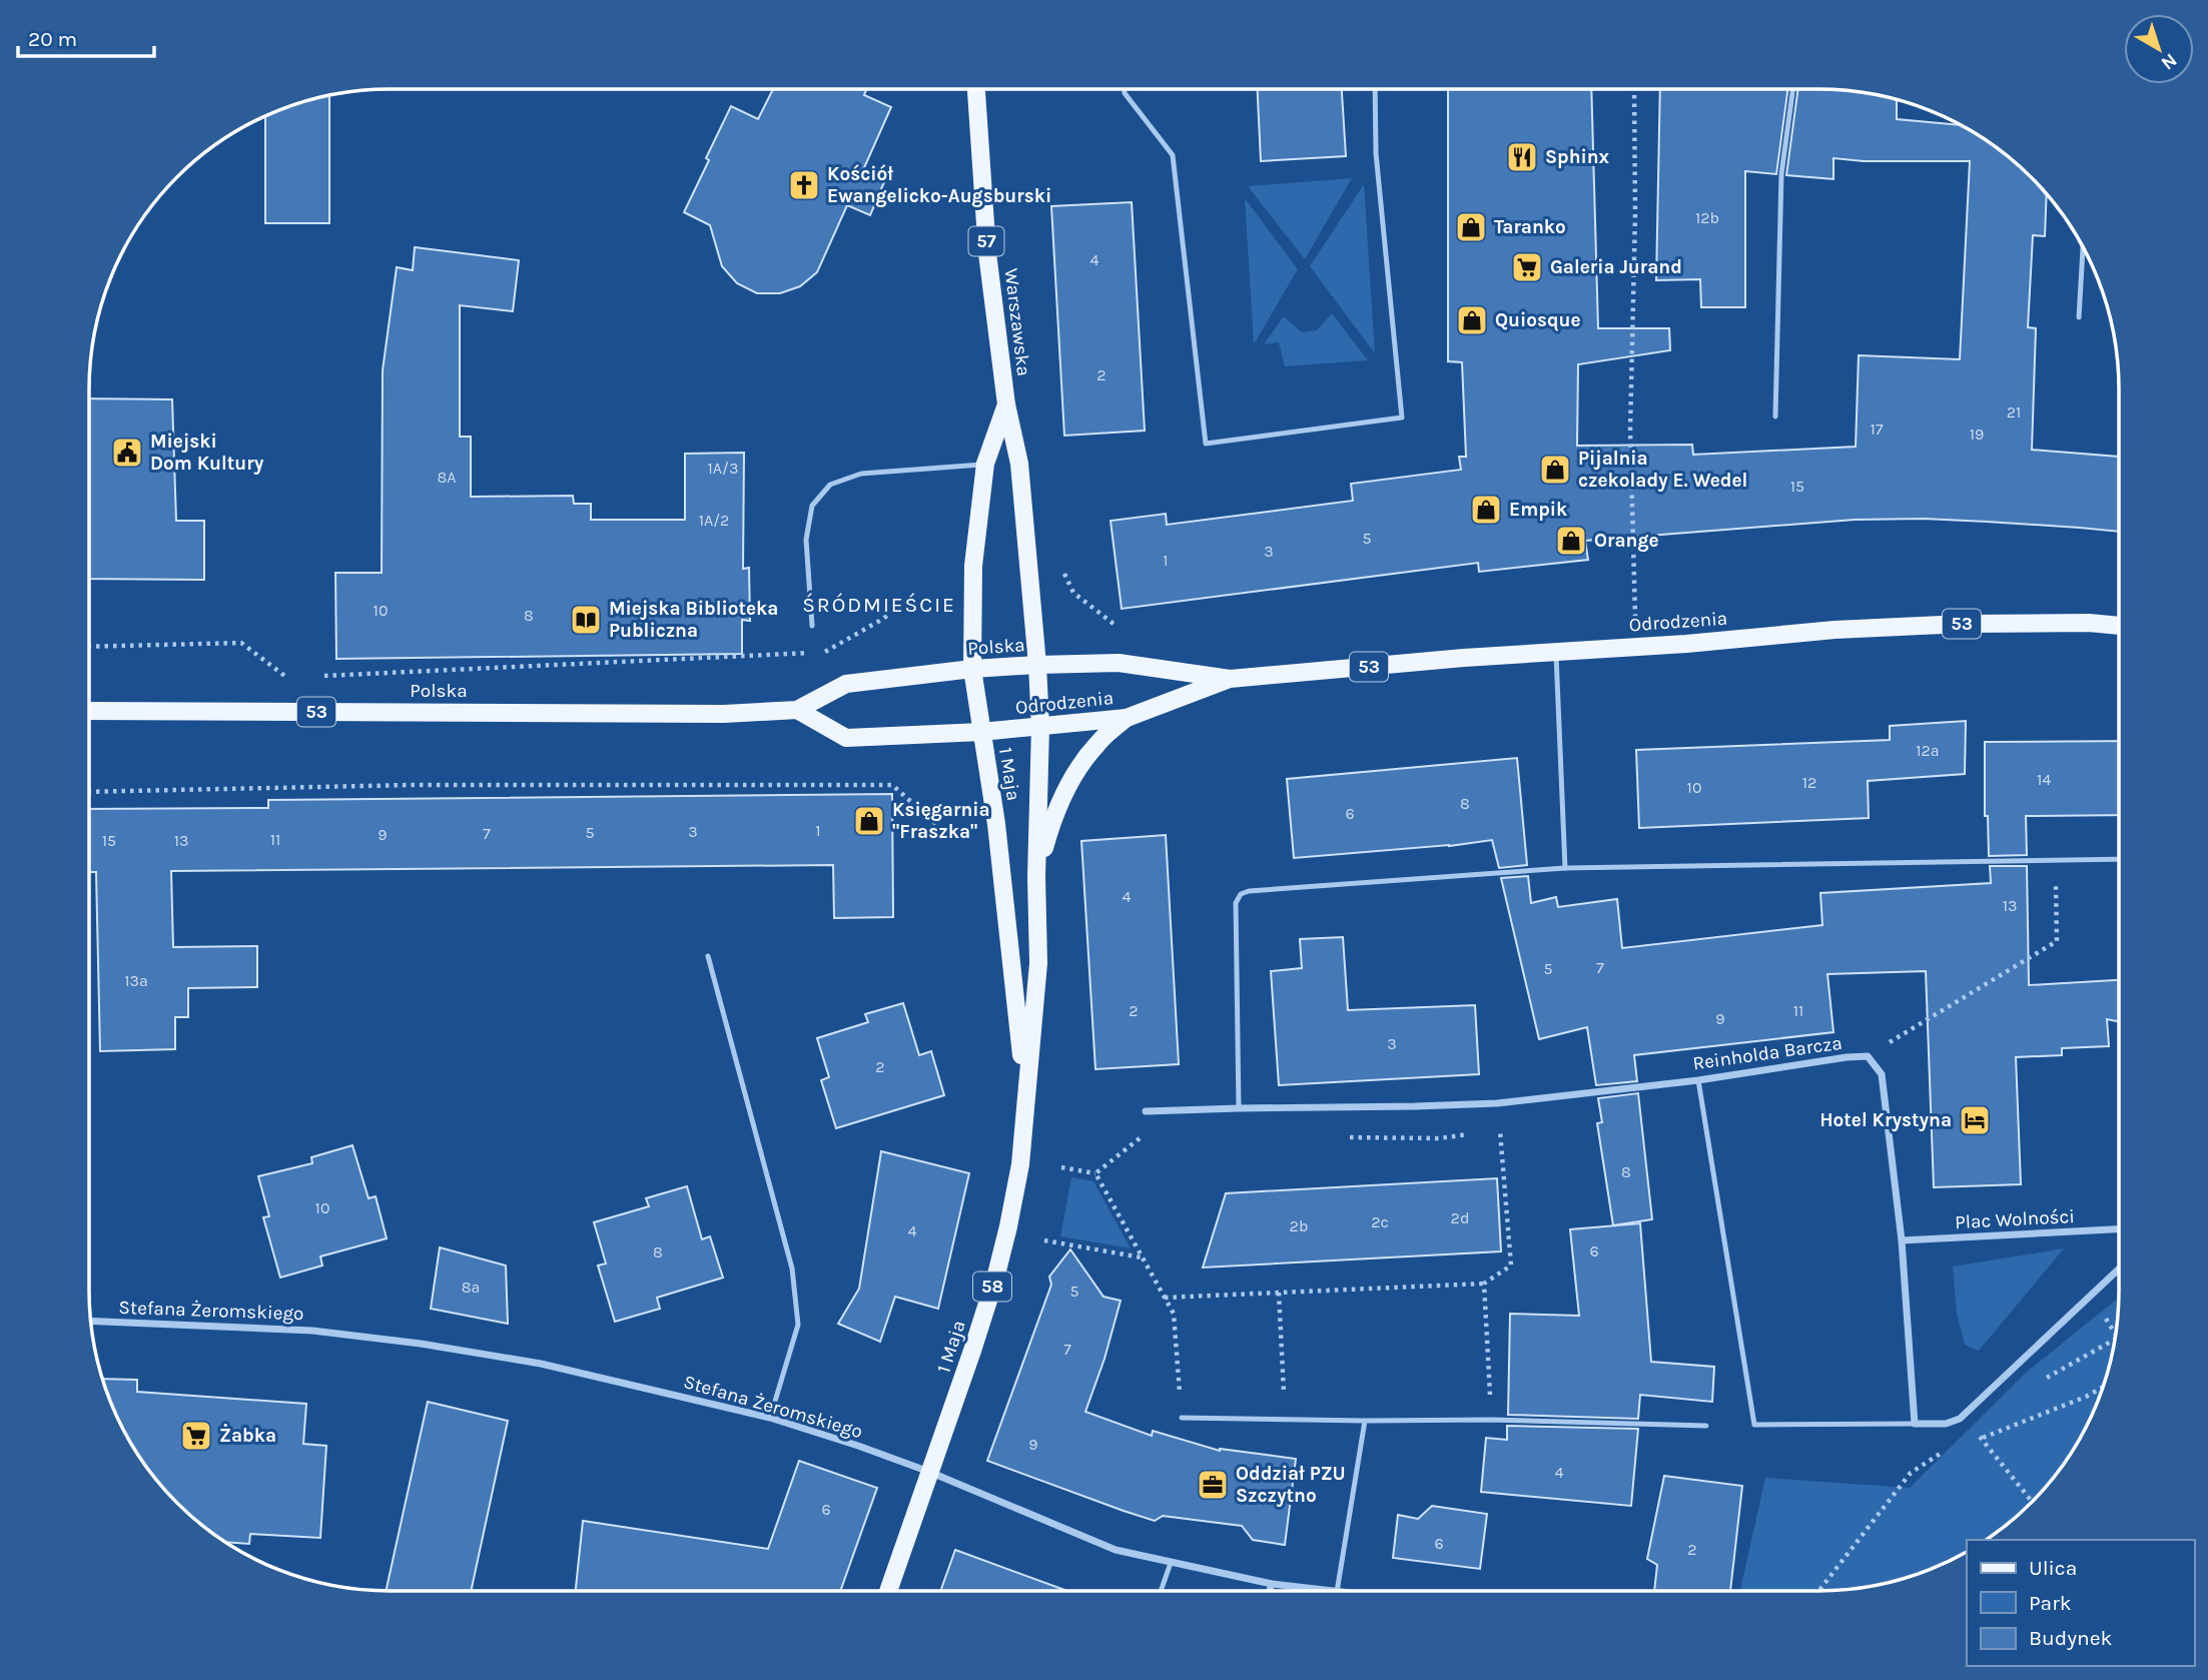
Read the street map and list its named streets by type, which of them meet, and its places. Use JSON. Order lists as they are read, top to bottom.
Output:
{
  "streets": {
    "main road": [
      "57",
      "Warszawska",
      "Odrodzenia",
      "53",
      "Polska",
      "1 Maja",
      "58"
    ],
    "street": ["Reinholda Barcza", "Plac Wolności", "Stefana Żeromskiego"]
  },
  "crossings": [
    ["Warszawska", "Odrodzenia"],
    ["Warszawska", "Polska"],
    ["Warszawska", "1 Maja"],
    ["Odrodzenia", "53"],
    ["Odrodzenia", "Polska"],
    ["Odrodzenia", "1 Maja"],
    ["53", "Polska"],
    ["53", "1 Maja"],
    ["Polska", "1 Maja"],
    ["1 Maja", "Stefana Żeromskiego"],
    ["Reinholda Barcza", "Plac Wolności"]
  ],
  "districts": ["ŚRÓDMIEŚCIE"],
  "places": {
    "restaurant": ["Sphinx"],
    "church": ["Kościół Ewangelicko-Augsburski"],
    "shop": [
      "Taranko",
      "Quiosque",
      "Pijalnia czekolady E. Wedel",
      "Empik",
      "Orange",
      "Księgarnia \"Fraszka\""
    ],
    "supermarket": ["Galeria Jurand", "Żabka"],
    "public building": ["Miejski Dom Kultury"],
    "library": ["Miejska Biblioteka Publiczna"],
    "hotel": ["Hotel Krystyna"],
    "office": ["Oddział PZU Szczytno"]
  },
  "house_numbers": [
    "12b",
    "4",
    "2",
    "21",
    "17",
    "19",
    "1A/3",
    "8A",
    "15",
    "1A/2",
    "5",
    "3",
    "1",
    "10",
    "8",
    "12a",
    "14",
    "12",
    "10",
    "8",
    "6",
    "1",
    "3",
    "5",
    "7",
    "9",
    "11",
    "15",
    "13",
    "4",
    "13",
    "7",
    "5",
    "13a",
    "2",
    "11",
    "9",
    "3",
    "2",
    "8",
    "10",
    "2d",
    "2c",
    "2b",
    "4",
    "6",
    "8",
    "8a",
    "5",
    "7",
    "9",
    "4",
    "6",
    "6",
    "2"
  ],
  "legend": ["Ulica", "Park", "Budynek"],
  "scale_bar": "20 m",
  "north": "bottom right"
}
